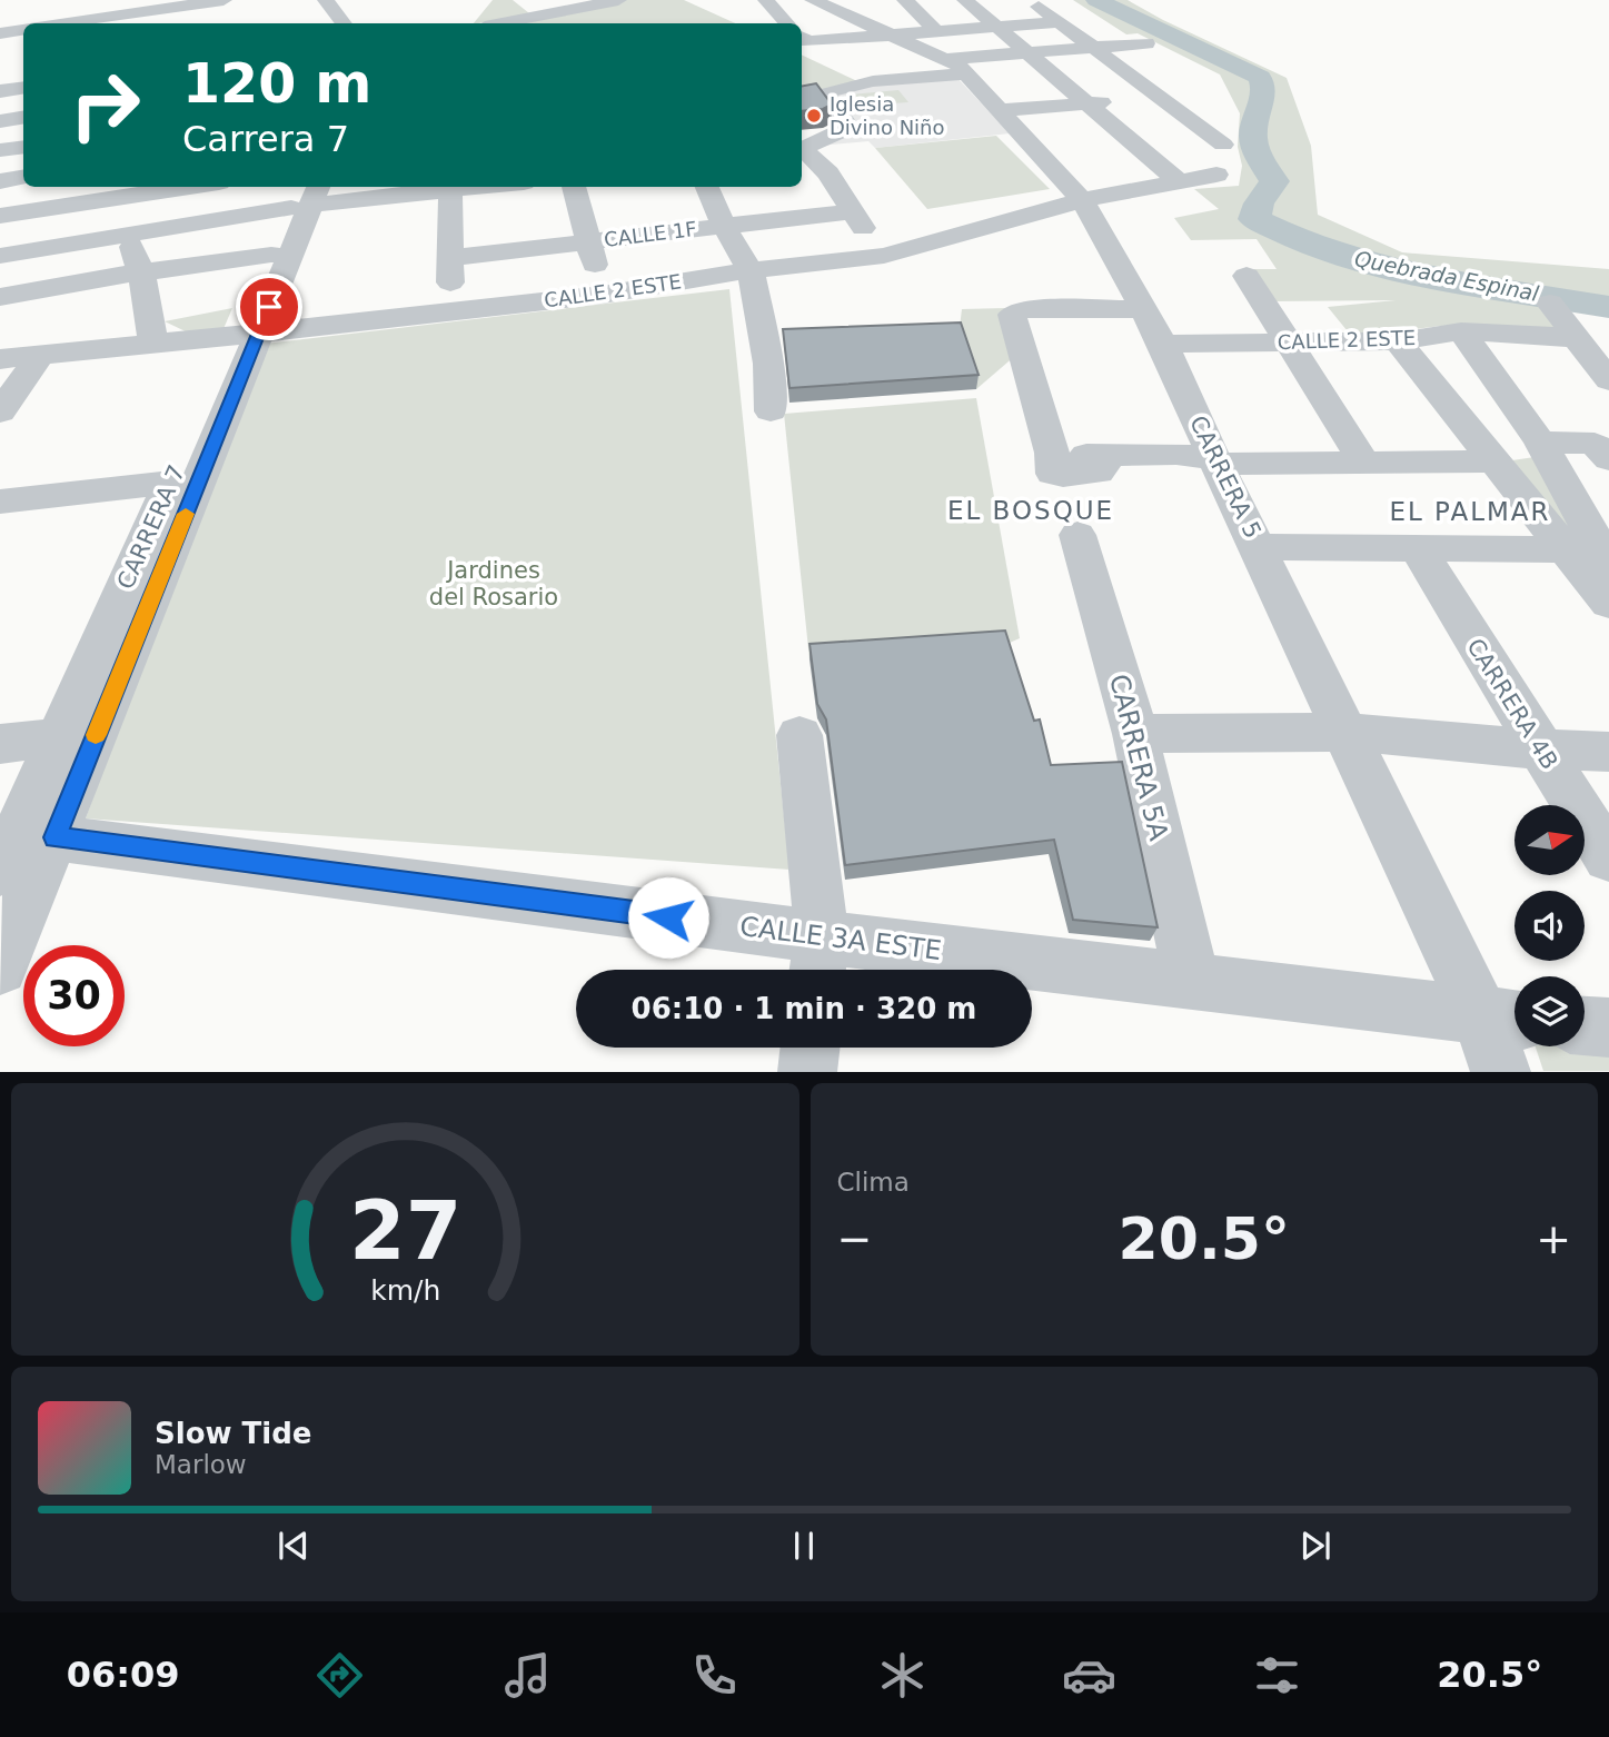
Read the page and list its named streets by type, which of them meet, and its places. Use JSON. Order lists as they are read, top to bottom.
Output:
{
  "streets": {
    "street": [
      "CALLE 1F",
      "CALLE 2 ESTE",
      "CARRERA 5",
      "CARRERA 7",
      "CARRERA 4B",
      "CARRERA 5A",
      "CALLE 3A ESTE"
    ]
  },
  "crossings": [
    ["CALLE 2 ESTE", "CARRERA 5"],
    ["CALLE 2 ESTE", "CARRERA 7"],
    ["CARRERA 5", "CALLE 3A ESTE"],
    ["CARRERA 7", "CALLE 3A ESTE"],
    ["CARRERA 5A", "CALLE 3A ESTE"]
  ],
  "districts": ["EL BOSQUE", "EL PALMAR"],
  "water": ["Quebrada Espinal"],
  "parks": ["Jardines del Rosario"],
  "places": ["Iglesia Divino Niño"],
  "north": "right",
  "page": {
    "turn": ["120 m", "Carrera 7"],
    "limit": "30",
    "trip": "06:10 · 1 min · 320 m",
    "tile": "Clima",
    "heat": ["−", "20.5°", "+"],
    "song": ["Slow Tide", "Marlow"],
    "tabs": ["06:09", "20.5°"],
    "gauge": ["27", "km/h"]
  }
}
